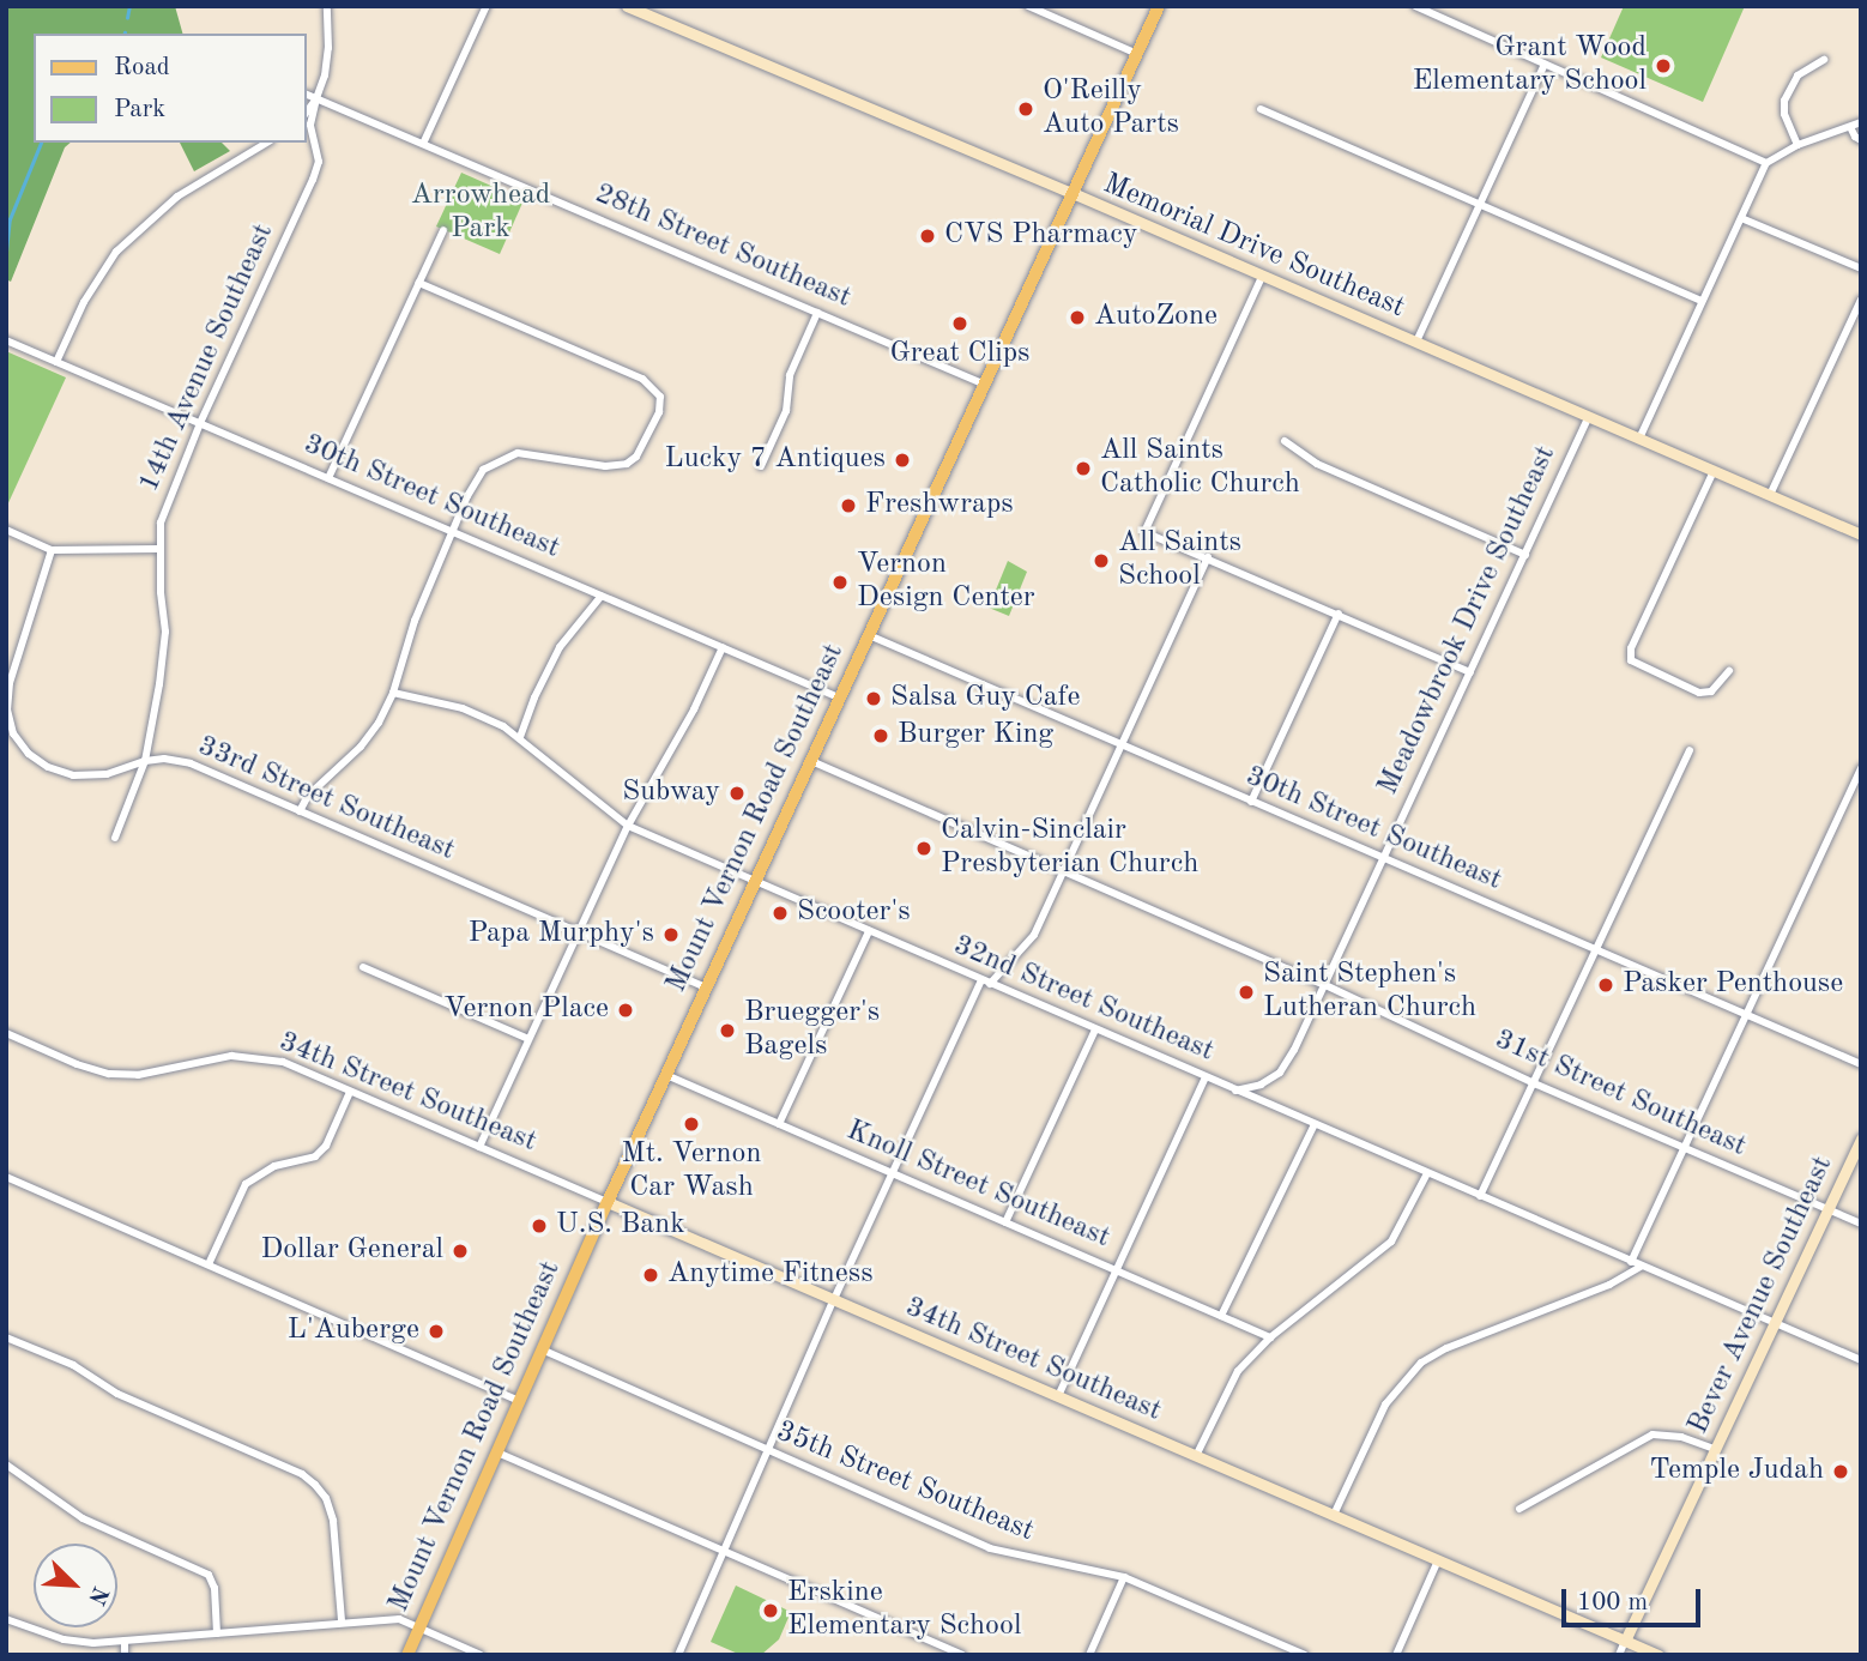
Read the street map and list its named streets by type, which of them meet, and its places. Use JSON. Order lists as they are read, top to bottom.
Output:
{
  "streets": {
    "main road": ["Mount Vernon Road Southeast"],
    "street": [
      "28th Street Southeast",
      "Memorial Drive Southeast",
      "14th Avenue Southeast",
      "30th Street Southeast",
      "Meadowbrook Drive Southeast",
      "33rd Street Southeast",
      "32nd Street Southeast",
      "34th Street Southeast",
      "31st Street Southeast",
      "Knoll Street Southeast",
      "Bever Avenue Southeast",
      "35th Street Southeast"
    ]
  },
  "crossings": [
    ["28th Street Southeast", "14th Avenue Southeast"],
    ["28th Street Southeast", "Mount Vernon Road Southeast"],
    ["Memorial Drive Southeast", "Meadowbrook Drive Southeast"],
    ["Memorial Drive Southeast", "Mount Vernon Road Southeast"],
    ["14th Avenue Southeast", "30th Street Southeast"],
    ["14th Avenue Southeast", "33rd Street Southeast"],
    ["30th Street Southeast", "Meadowbrook Drive Southeast"],
    ["30th Street Southeast", "Mount Vernon Road Southeast"],
    ["Meadowbrook Drive Southeast", "32nd Street Southeast"],
    ["Meadowbrook Drive Southeast", "31st Street Southeast"],
    ["33rd Street Southeast", "Mount Vernon Road Southeast"],
    ["Mount Vernon Road Southeast", "32nd Street Southeast"],
    ["Mount Vernon Road Southeast", "34th Street Southeast"],
    ["Mount Vernon Road Southeast", "31st Street Southeast"],
    ["Mount Vernon Road Southeast", "Knoll Street Southeast"],
    ["Mount Vernon Road Southeast", "35th Street Southeast"],
    ["32nd Street Southeast", "Bever Avenue Southeast"],
    ["34th Street Southeast", "Bever Avenue Southeast"],
    ["31st Street Southeast", "Bever Avenue Southeast"]
  ],
  "parks": ["Arrowhead Park"],
  "places": [
    "Grant Wood Elementary School",
    "O'Reilly Auto Parts",
    "CVS Pharmacy",
    "AutoZone",
    "Great Clips",
    "Lucky 7 Antiques",
    "All Saints Catholic Church",
    "Freshwraps",
    "All Saints School",
    "Vernon Design Center",
    "Salsa Guy Cafe",
    "Burger King",
    "Subway",
    "Calvin-Sinclair Presbyterian Church",
    "Scooter's",
    "Papa Murphy's",
    "Pasker Penthouse",
    "Saint Stephen's Lutheran Church",
    "Vernon Place",
    "Bruegger's Bagels",
    "Mt. Vernon Car Wash",
    "U.S. Bank",
    "Dollar General",
    "Anytime Fitness",
    "L'Auberge",
    "Temple Judah",
    "Erskine Elementary School"
  ],
  "legend": ["Road", "Park"],
  "scale_bar": "100 m",
  "north": "bottom right"
}
